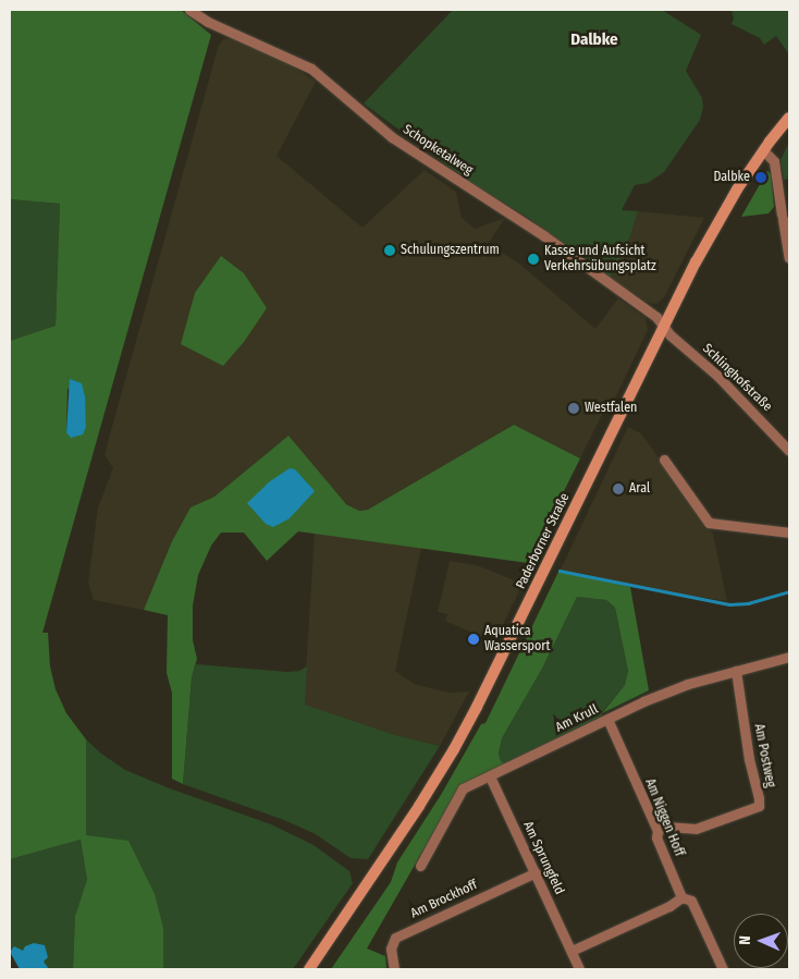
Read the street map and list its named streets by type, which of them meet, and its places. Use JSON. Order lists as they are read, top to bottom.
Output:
{
  "streets": {
    "main road": ["Paderborner Straße"],
    "street": [
      "Schopketalweg",
      "Schlinghofstraße",
      "Am Krull",
      "Am Postweg",
      "Am Niggen Hoff",
      "Am Sprungfeld",
      "Am Brockhoff"
    ]
  },
  "crossings": [
    ["Schopketalweg", "Schlinghofstraße"],
    ["Schopketalweg", "Paderborner Straße"],
    ["Schlinghofstraße", "Paderborner Straße"],
    ["Am Krull", "Am Postweg"],
    ["Am Krull", "Am Niggen Hoff"],
    ["Am Krull", "Am Sprungfeld"],
    ["Am Postweg", "Am Niggen Hoff"],
    ["Am Sprungfeld", "Am Brockhoff"]
  ],
  "districts": ["Dalbke"],
  "places": [
    "Dalbke",
    "Schulungszentrum",
    "Kasse und Aufsicht Verkehrsübungsplatz",
    "Westfalen",
    "Aral",
    "Aquatica Wassersport"
  ],
  "north": "left"
}
